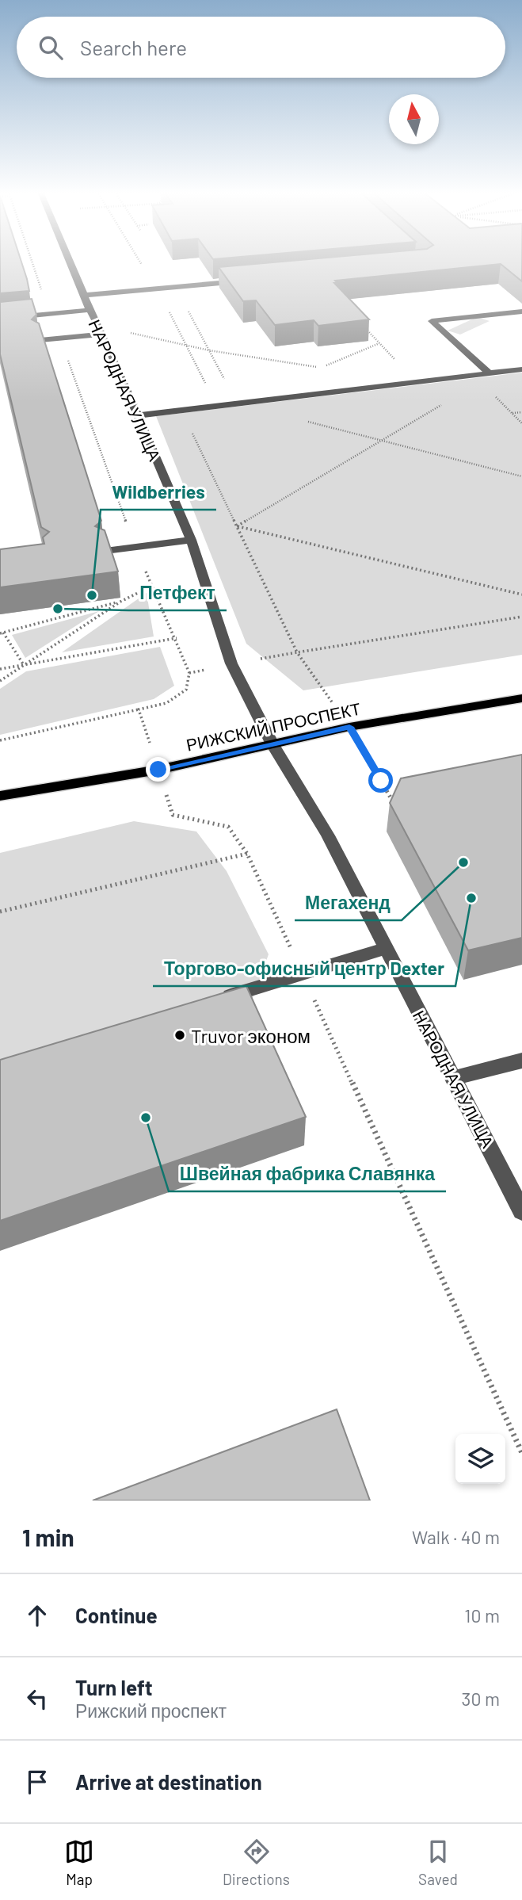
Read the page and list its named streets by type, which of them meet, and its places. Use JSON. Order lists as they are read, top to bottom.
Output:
{
  "streets": {
    "main road": ["РИЖСКИЙ ПРОСПЕКТ"],
    "street": ["НАРОДНАЯ УЛИЦА"]
  },
  "crossings": [
    ["НАРОДНАЯ УЛИЦА", "РИЖСКИЙ ПРОСПЕКТ"]
  ],
  "places": [
    "Wildberries",
    "Петфект",
    "Мегахенд",
    "Торгово-офисный центр Dexter",
    "Truvor эконом",
    "Швейная фабрика Славянка"
  ],
  "north": "top",
  "page": {
    "search": "Search here",
    "heading": ["1 min", "Walk · 40 m"],
    "list": [
      ["Continue", "10 m"],
      ["Turn left", "Рижский проспект", "30 m"],
      "Arrive at destination"
    ],
    "nav": ["Map", "Directions", "Saved"]
  }
}
